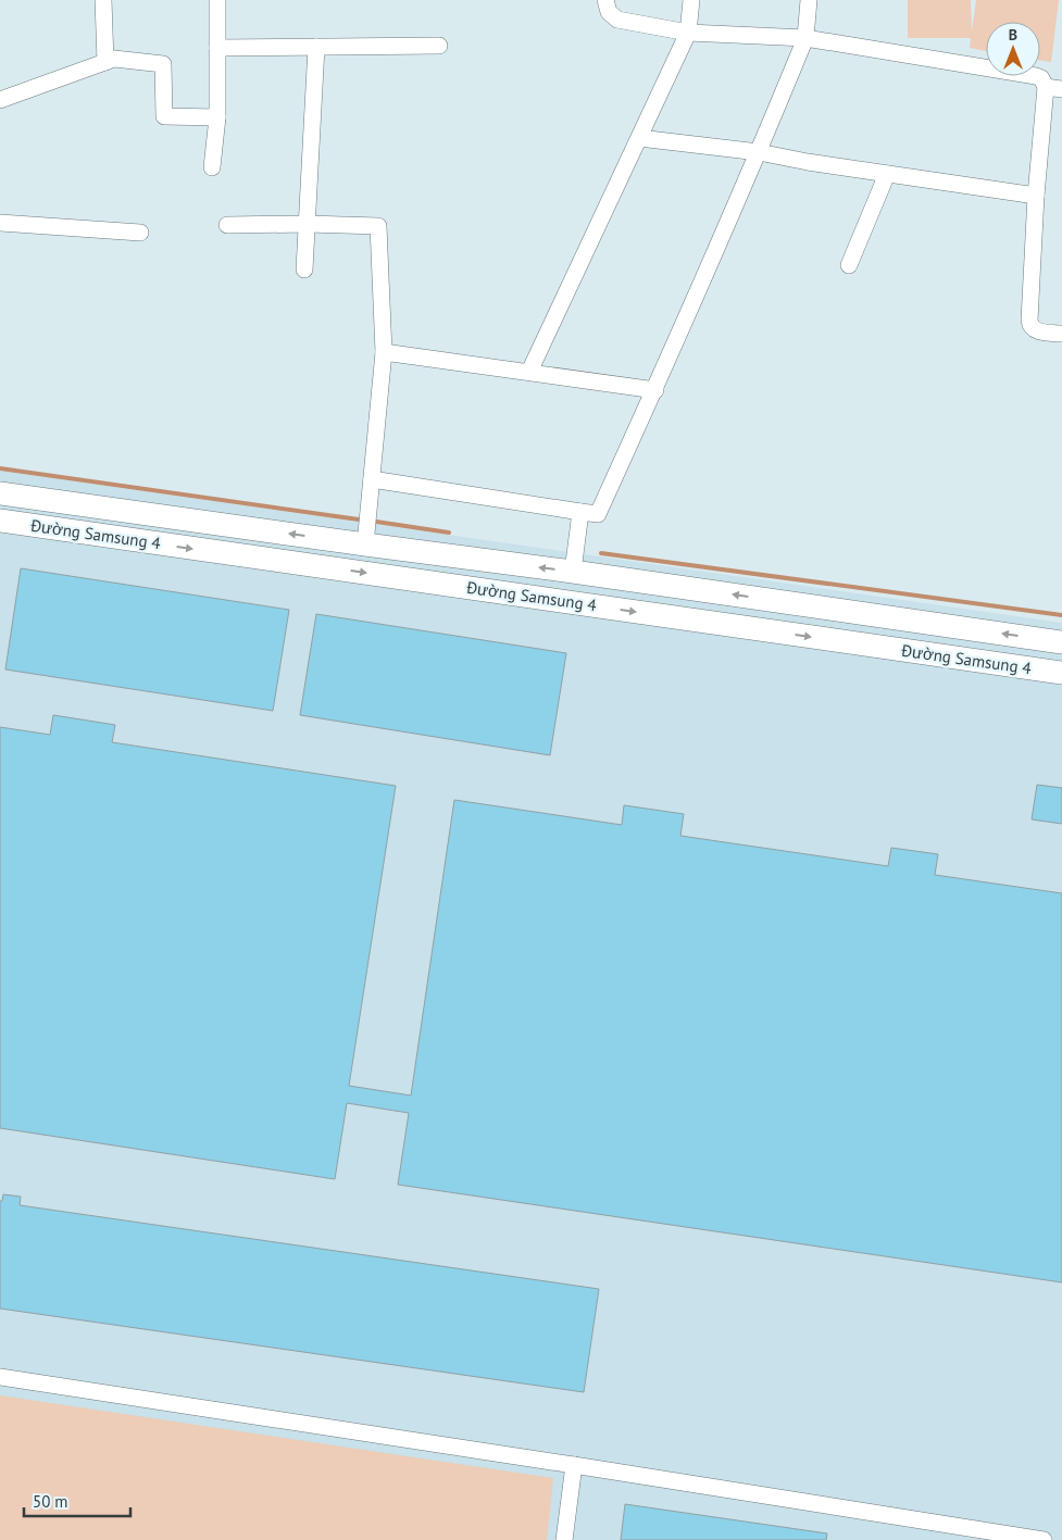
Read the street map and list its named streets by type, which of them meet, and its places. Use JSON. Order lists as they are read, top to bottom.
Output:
{
  "streets": {
    "main road": ["Đường Samsung 4"]
  },
  "scale_bar": "50 m",
  "north": "top"
}
